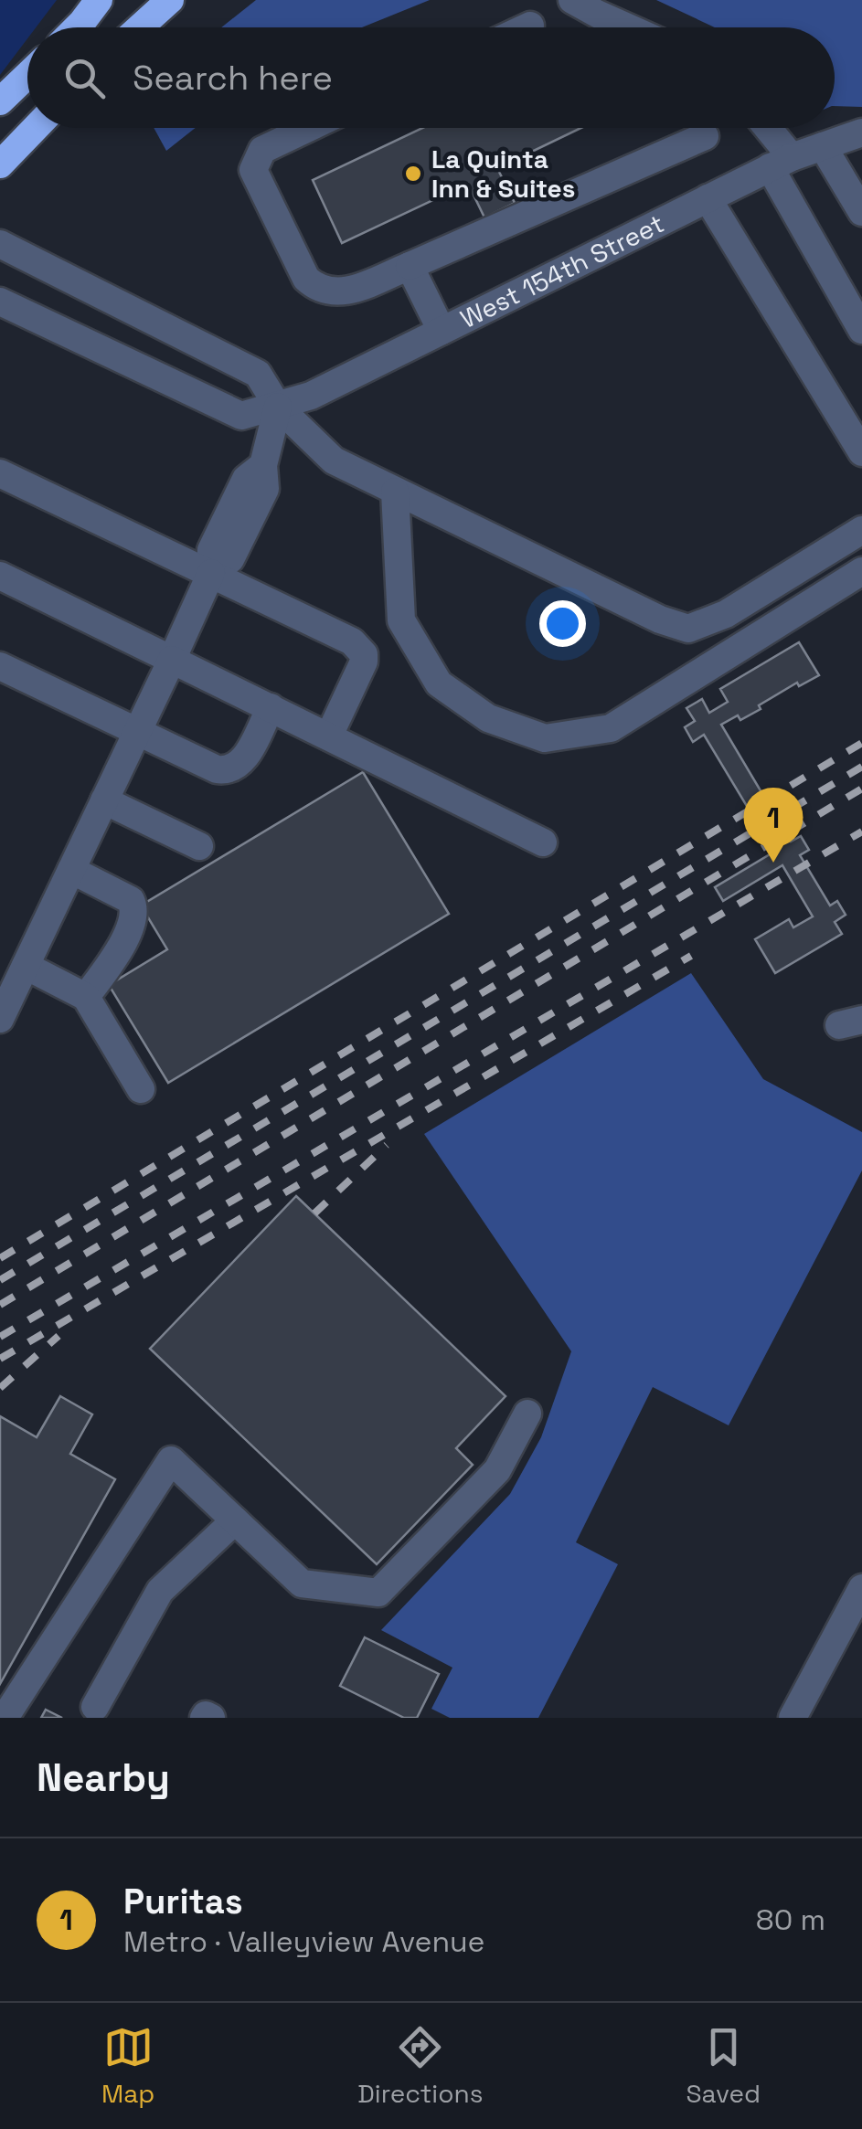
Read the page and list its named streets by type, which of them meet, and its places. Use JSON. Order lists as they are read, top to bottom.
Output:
{
  "streets": {
    "street": ["West 154th Street"]
  },
  "places": ["La Quinta Inn & Suites"],
  "page": {
    "search": "Search here",
    "pins": "1",
    "heading": "Nearby",
    "list": [
      {
        "mark": "1",
        "name": "Puritas",
        "note": "Metro · Valleyview Avenue",
        "value": "80 m"
      }
    ],
    "nav": ["Map", "Directions", "Saved"]
  }
}
